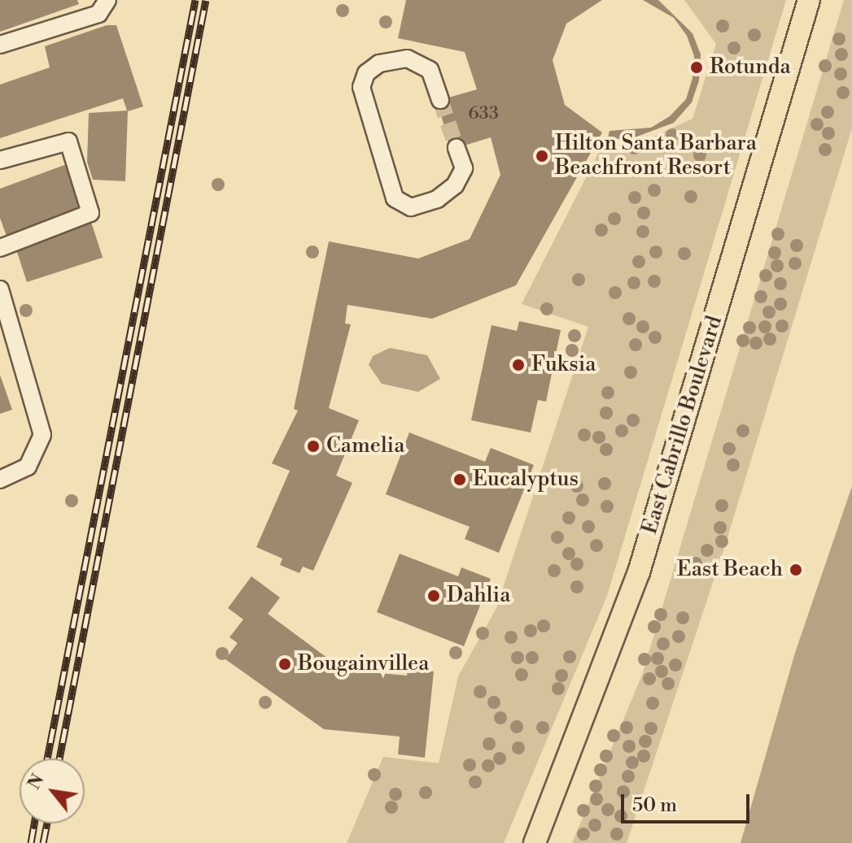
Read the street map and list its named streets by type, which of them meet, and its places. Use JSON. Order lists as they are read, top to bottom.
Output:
{
  "streets": {
    "main road": ["East Cabrillo Boulevard"]
  },
  "places": [
    "Rotunda",
    "Hilton Santa Barbara Beachfront Resort",
    "Fuksia",
    "Camelia",
    "Eucalyptus",
    "East Beach",
    "Dahlia",
    "Bougainvillea"
  ],
  "house_numbers": ["633"],
  "scale_bar": "50 m",
  "north": "top left"
}
